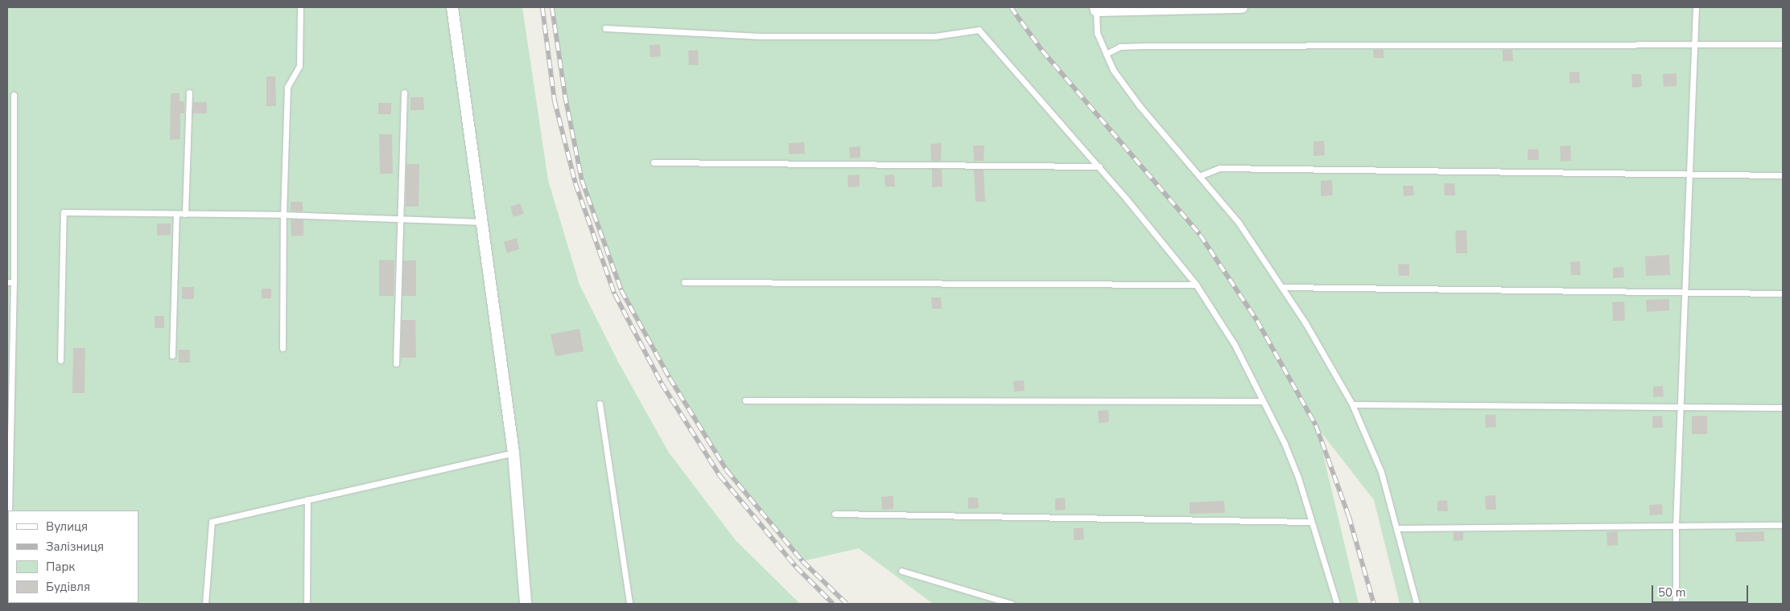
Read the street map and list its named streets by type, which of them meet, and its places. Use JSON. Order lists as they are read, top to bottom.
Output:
{
  "legend": [
    "Вулиця",
    "Залізниця",
    "Парк",
    "Будівля"
  ],
  "scale_bar": "50 m"
}
